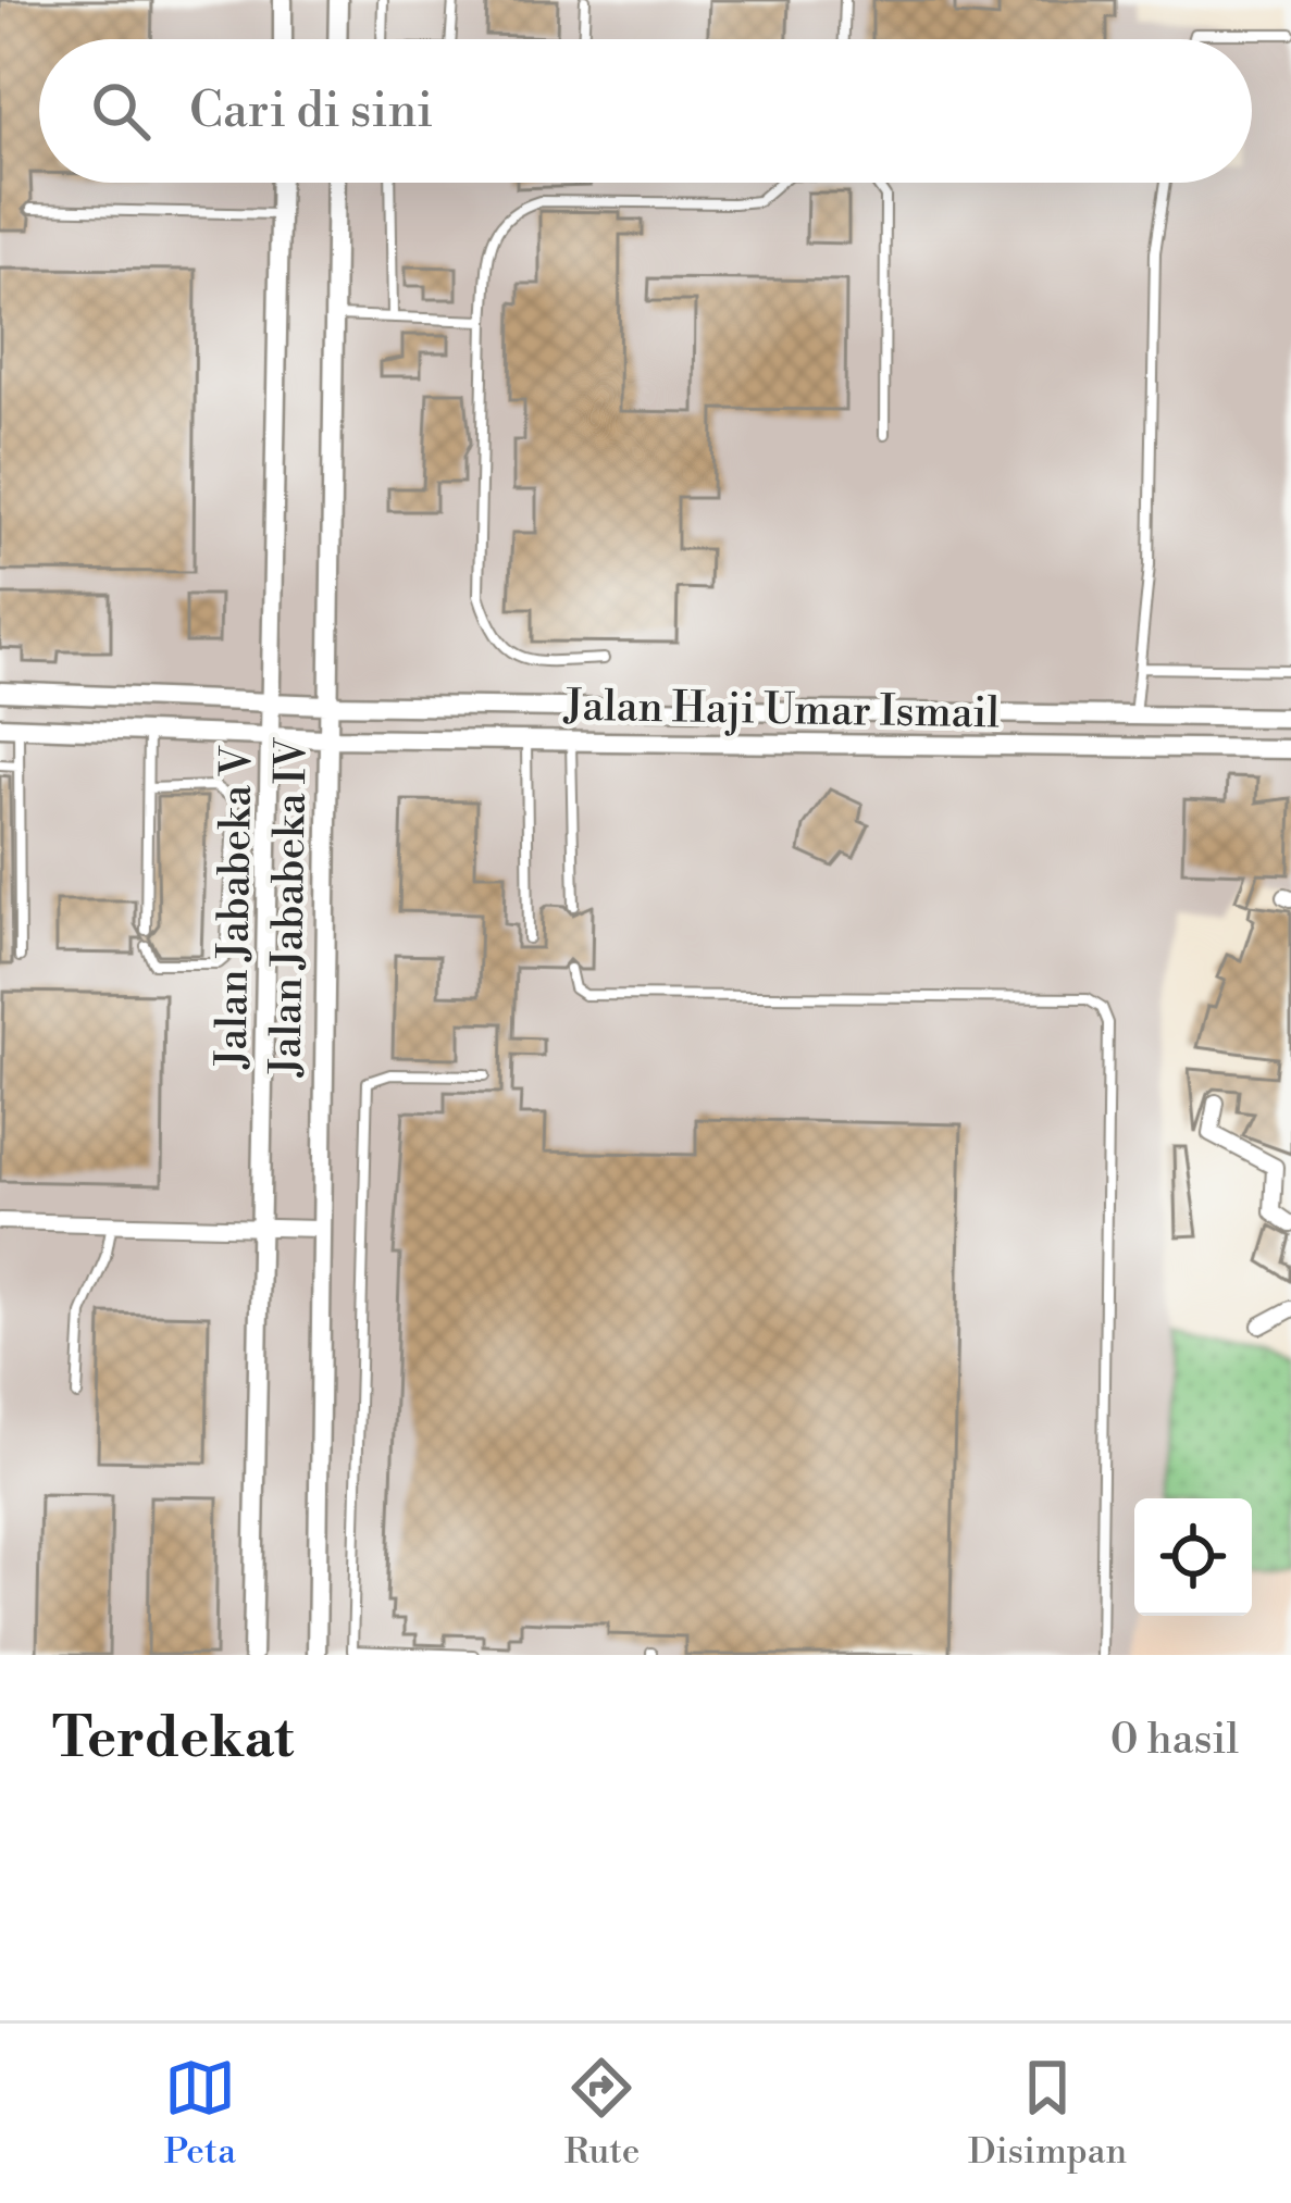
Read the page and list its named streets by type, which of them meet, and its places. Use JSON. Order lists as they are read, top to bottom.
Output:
{
  "streets": {
    "street": ["Jalan Haji Umar Ismail", "Jalan Jababeka V", "Jalan Jababeka IV"]
  },
  "crossings": [
    ["Jalan Haji Umar Ismail", "Jalan Jababeka V"],
    ["Jalan Haji Umar Ismail", "Jalan Jababeka IV"]
  ],
  "page": {
    "search": "Cari di sini",
    "heading": ["Terdekat", "0 hasil"],
    "nav": ["Peta", "Rute", "Disimpan"]
  }
}
